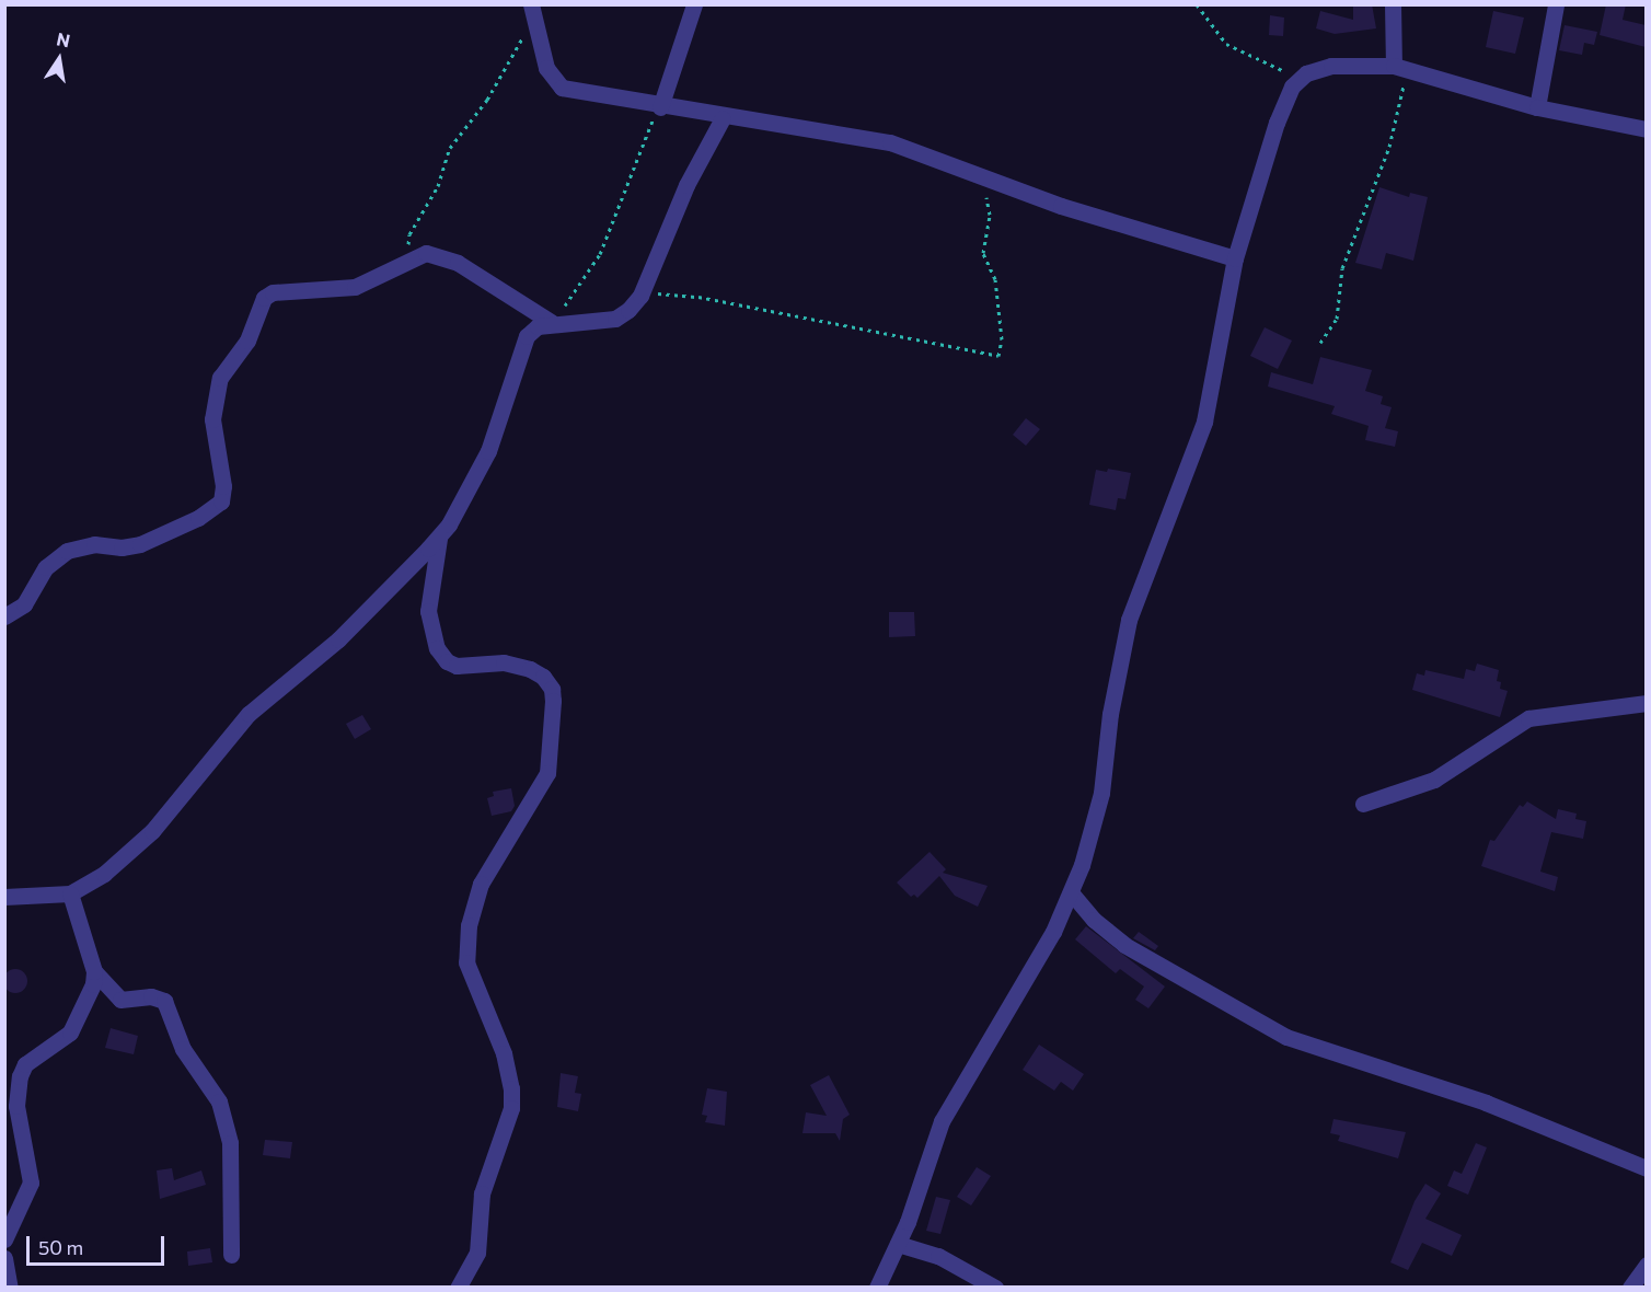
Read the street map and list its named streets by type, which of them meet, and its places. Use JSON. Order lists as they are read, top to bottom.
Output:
{
  "scale_bar": "50 m",
  "north": "top"
}
